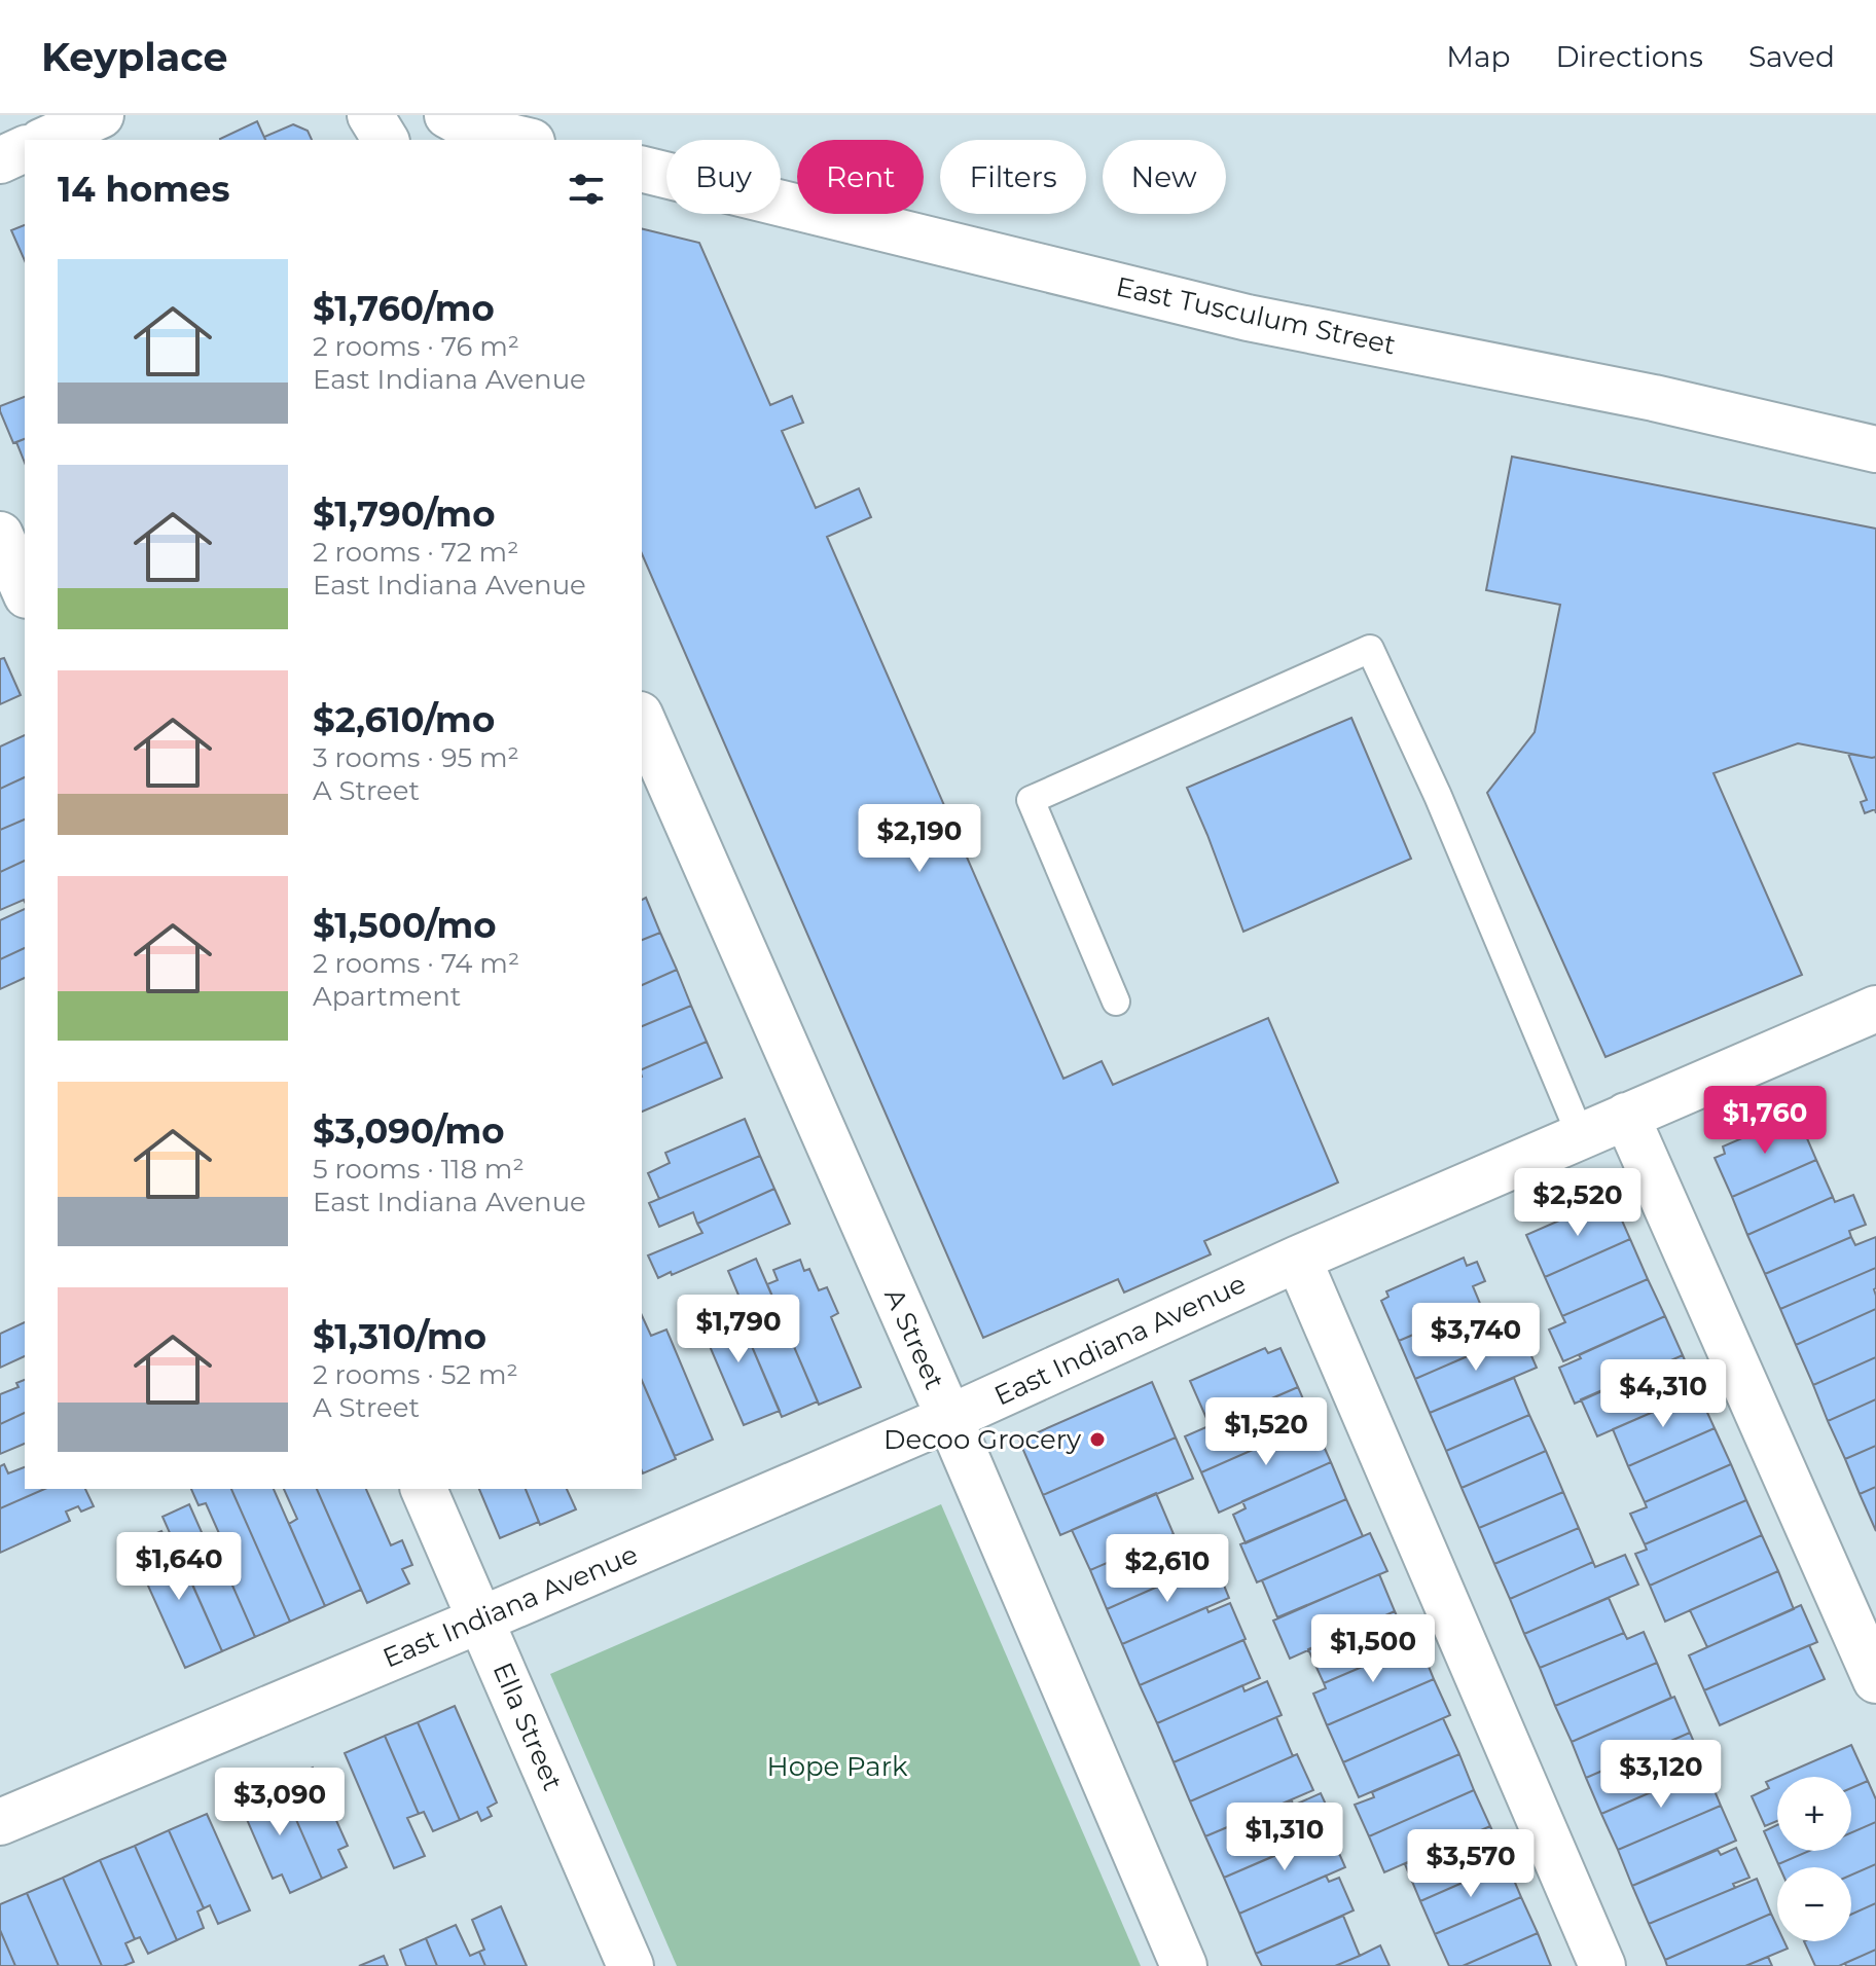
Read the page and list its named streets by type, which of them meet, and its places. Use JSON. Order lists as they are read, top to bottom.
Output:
{
  "streets": {
    "street": [
      "East Tusculum Street",
      "A Street",
      "East Indiana Avenue",
      "Ella Street"
    ]
  },
  "crossings": [
    ["A Street", "East Indiana Avenue"],
    ["East Indiana Avenue", "Ella Street"]
  ],
  "parks": ["Hope Park"],
  "places": ["Decoo Grocery"],
  "page": {
    "header": "Keyplace",
    "nav": ["Map", "Directions", "Saved"],
    "chip": [
      "Buy",
      "Rent",
      "Filters",
      "New"
    ],
    "heading": "14 homes",
    "list": [
      {
        "name": "$1,760/mo",
        "note": "2 rooms · 76 m² · East Indiana Avenue"
      },
      {
        "name": "$1,790/mo",
        "note": "2 rooms · 72 m² · East Indiana Avenue"
      },
      {
        "name": "$2,610/mo",
        "note": "3 rooms · 95 m² · A Street"
      },
      {
        "name": "$1,500/mo",
        "note": "2 rooms · 74 m² · Apartment"
      },
      {
        "name": "$3,090/mo",
        "note": "5 rooms · 118 m² · East Indiana Avenue"
      },
      {
        "name": "$1,310/mo",
        "note": "2 rooms · 52 m² · A Street"
      }
    ],
    "price": [
      "$2,190",
      "$1,760",
      "$2,520",
      "$1,790",
      "$3,740",
      "$4,310",
      "$1,520",
      "$1,640",
      "$2,610",
      "$1,500",
      "$3,120",
      "$3,090",
      "$1,310",
      "$3,570"
    ],
    "map_buttons": ["+", "−"]
  }
}
